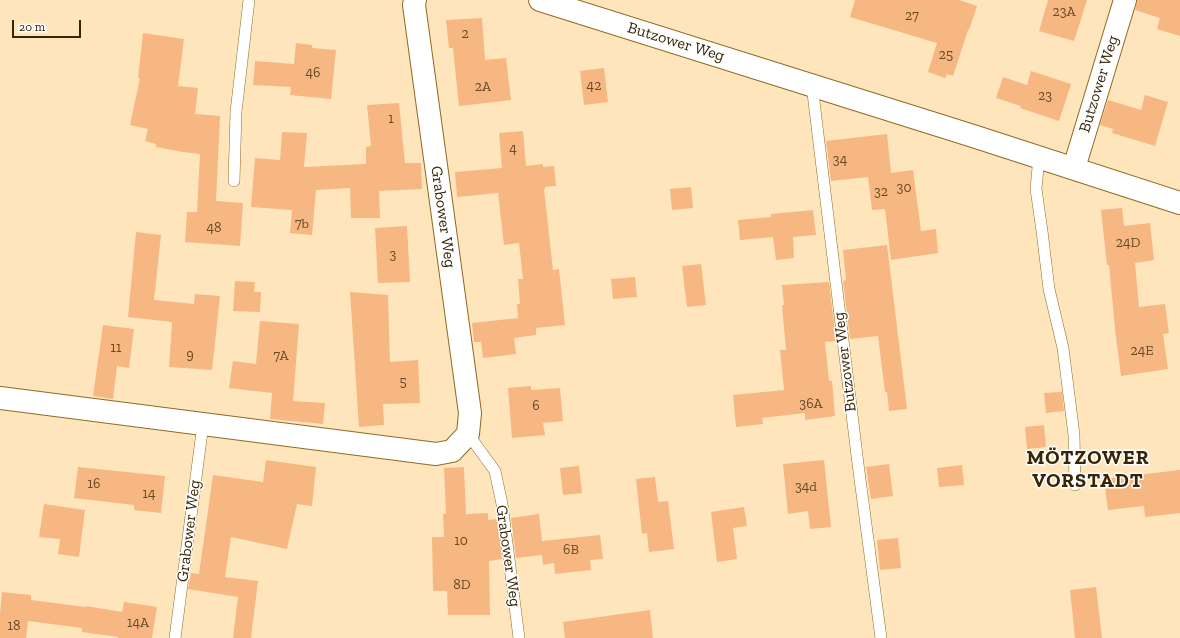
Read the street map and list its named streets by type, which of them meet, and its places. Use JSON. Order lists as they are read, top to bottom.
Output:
{
  "streets": {
    "street": ["Butzower Weg", "Grabower Weg"]
  },
  "districts": ["MÖTZOWER VORSTADT"],
  "house_numbers": [
    "23A",
    "27",
    "2",
    "25",
    "46",
    "42",
    "2A",
    "23",
    "1",
    "4",
    "34",
    "30",
    "32",
    "7b",
    "48",
    "24D",
    "3",
    "11",
    "24E",
    "9",
    "7A",
    "5",
    "36A",
    "6",
    "16",
    "34d",
    "14",
    "10",
    "6B",
    "8D",
    "14A",
    "18"
  ],
  "scale_bar": "20 m"
}
